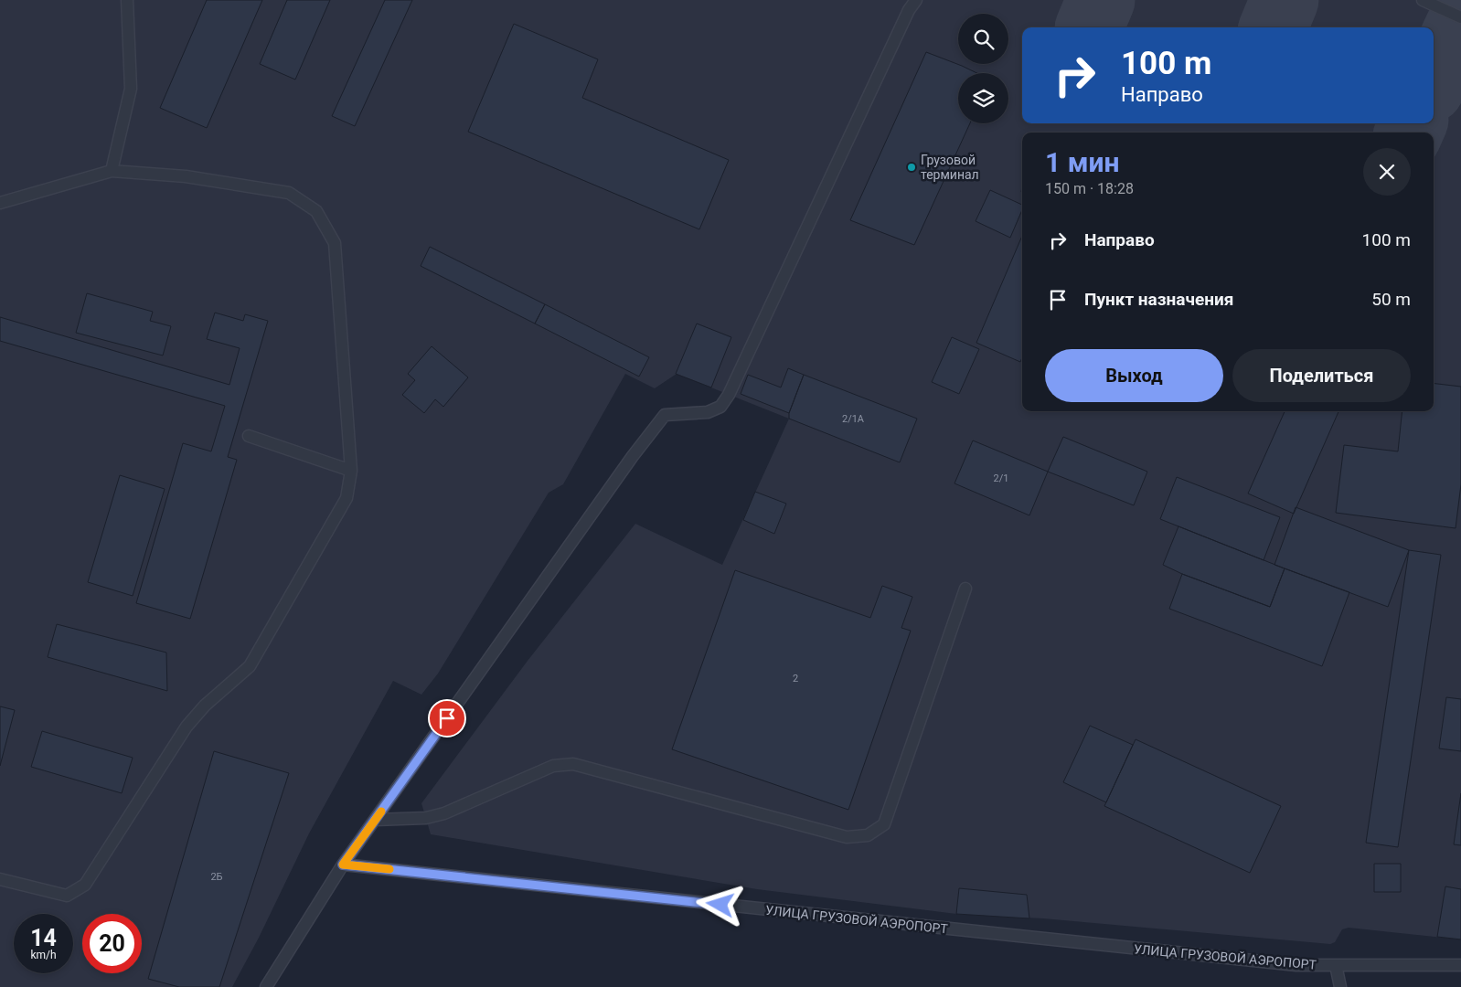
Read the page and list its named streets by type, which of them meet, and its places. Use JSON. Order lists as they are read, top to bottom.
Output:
{
  "streets": {
    "lane": ["УЛИЦА ГРУЗОВОЙ АЭРОПОРТ"]
  },
  "places": ["Грузовой терминал"],
  "house_numbers": [
    "2/1А",
    "2/1",
    "2",
    "2Б"
  ],
  "page": {
    "turn": ["100 m", "Направо"],
    "heading": ["1 мин", "150 m · 18:28"],
    "list": [
      {
        "name": "Направо",
        "value": "100 m"
      },
      {
        "name": "Пункт назначения",
        "value": "50 m"
      }
    ],
    "buttons": ["Выход", "Поделиться"],
    "speed": "14 km/h",
    "limit": "20"
  }
}
